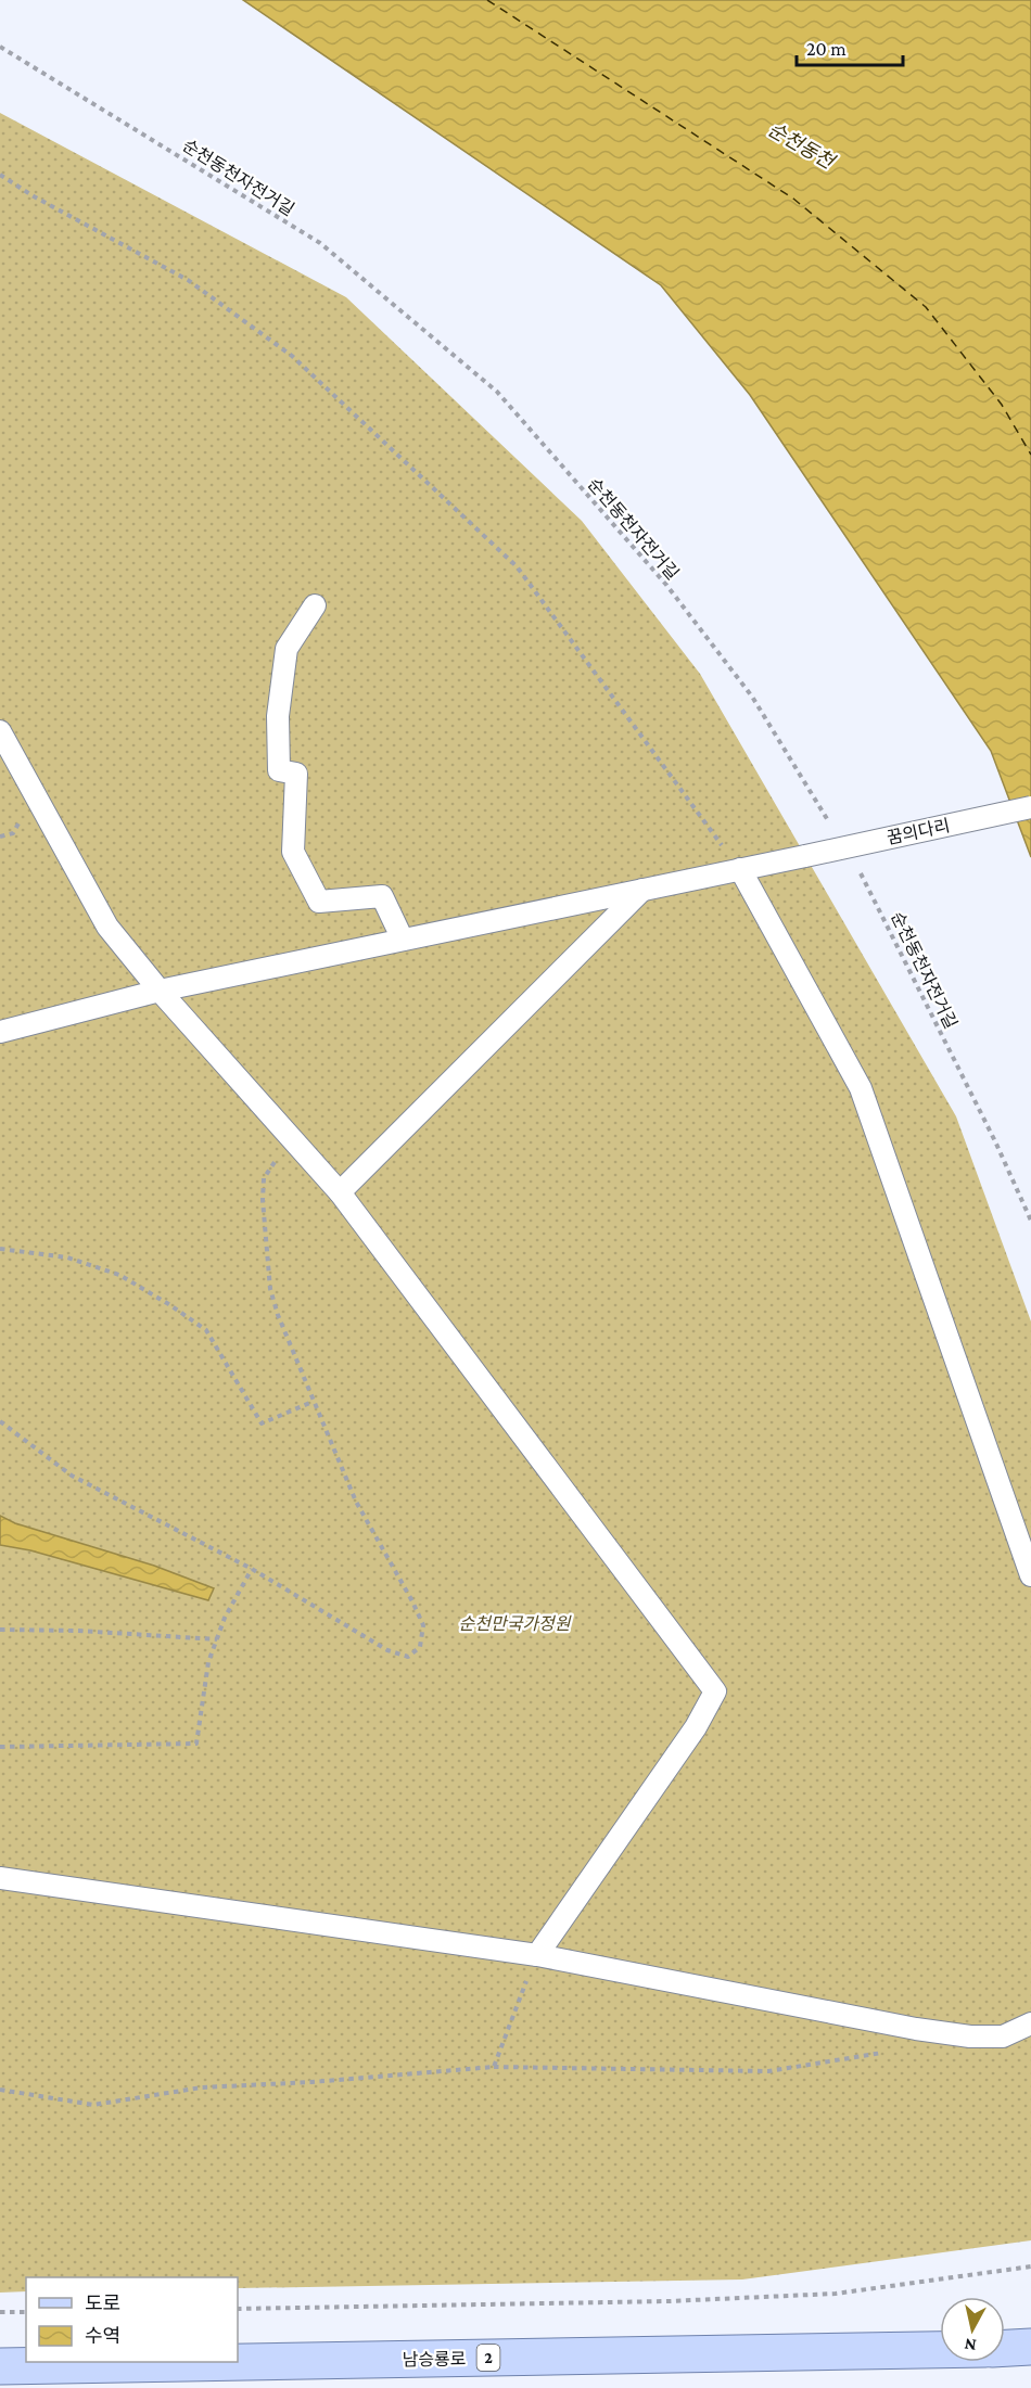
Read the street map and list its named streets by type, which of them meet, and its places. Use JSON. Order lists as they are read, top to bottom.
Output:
{
  "streets": {
    "main road": ["2", "남승룡로"],
    "street": ["꿈의다리"],
    "path": ["순천동천자전거길"]
  },
  "water": ["순천동천"],
  "parks": ["순천만국가정원"],
  "legend": ["도로", "수역"],
  "scale_bar": "20 m",
  "north": "bottom"
}
